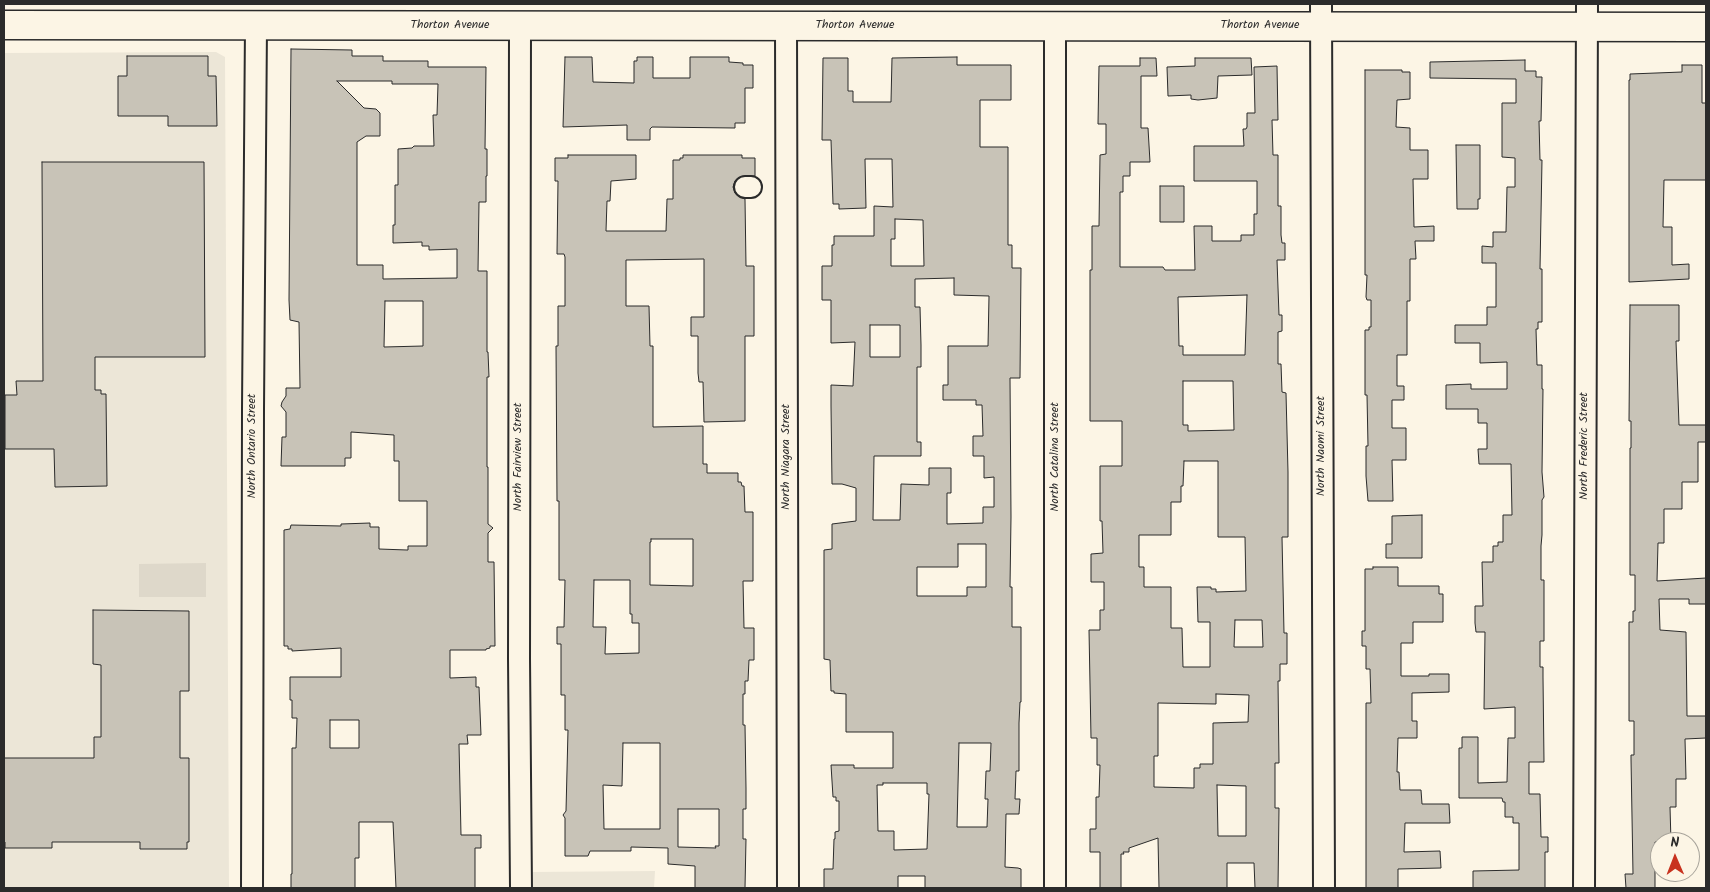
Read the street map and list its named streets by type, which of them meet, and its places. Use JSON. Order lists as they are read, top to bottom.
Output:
{
  "streets": {
    "street": [
      "Thorton Avenue",
      "North Ontario Street",
      "North Naomi Street",
      "North Frederic Street",
      "North Fairview Street",
      "North Niagara Street",
      "North Catalina Street"
    ]
  },
  "crossings": [
    ["Thorton Avenue", "North Ontario Street"],
    ["Thorton Avenue", "North Naomi Street"],
    ["Thorton Avenue", "North Frederic Street"],
    ["Thorton Avenue", "North Fairview Street"],
    ["Thorton Avenue", "North Niagara Street"],
    ["Thorton Avenue", "North Catalina Street"]
  ],
  "north": "top"
}
